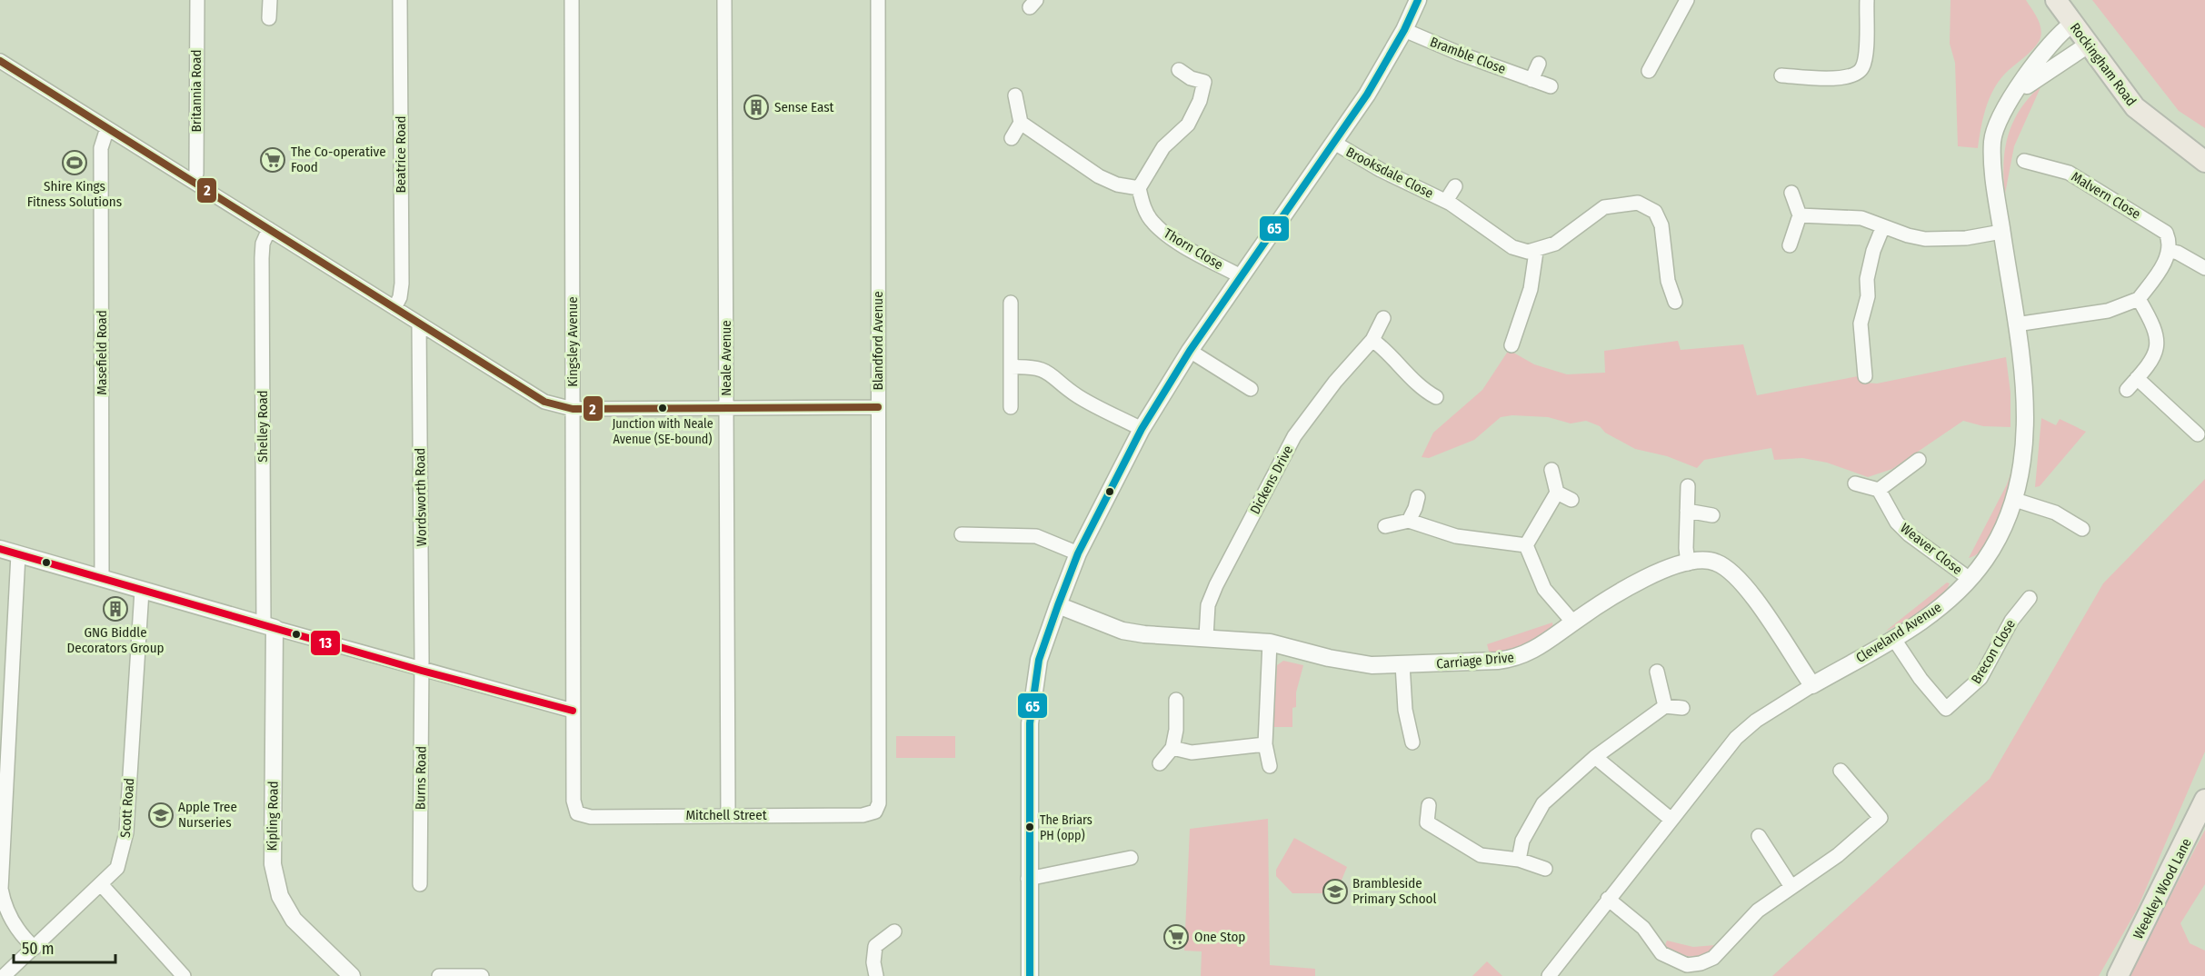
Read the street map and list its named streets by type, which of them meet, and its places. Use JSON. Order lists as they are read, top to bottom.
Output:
{
  "streets": {
    "main road": ["Rockingham Road", "Weekley Wood Lane"],
    "street": [
      "Bramble Close",
      "Britannia Road",
      "Beatrice Road",
      "Brooksdale Close",
      "Malvern Close",
      "Thorn Close",
      "Blandford Avenue",
      "Kingsley Avenue",
      "Masefield Road",
      "Neale Avenue",
      "Shelley Road",
      "Dickens Drive",
      "Wordsworth Road",
      "Weaver Close",
      "Cleveland Avenue",
      "Brecon Close",
      "Carriage Drive",
      "Burns Road",
      "Scott Road",
      "Mitchell Street",
      "Kipling Road"
    ]
  },
  "crossings": [
    ["Rockingham Road", "Cleveland Avenue"],
    ["Blandford Avenue", "Mitchell Street"],
    ["Kingsley Avenue", "Mitchell Street"],
    ["Neale Avenue", "Mitchell Street"],
    ["Shelley Road", "Kipling Road"],
    ["Dickens Drive", "Carriage Drive"],
    ["Wordsworth Road", "Burns Road"],
    ["Weaver Close", "Cleveland Avenue"],
    ["Cleveland Avenue", "Brecon Close"],
    ["Cleveland Avenue", "Carriage Drive"]
  ],
  "places": {
    "building": ["Sense East", "GNG Biddle Decorators Group"],
    "supermarket": ["The Co-operative Food", "One Stop"],
    "sports": ["Shire Kings Fitness Solutions"],
    "other": ["Junction with Neale Avenue (SE-bound)", "The Briars PH (opp)"],
    "school or university": ["Apple Tree Nurseries", "Brambleside Primary School"]
  },
  "lines": ["transit line 65", "transit line 2", "transit line 13"],
  "scale_bar": "50 m"
}
